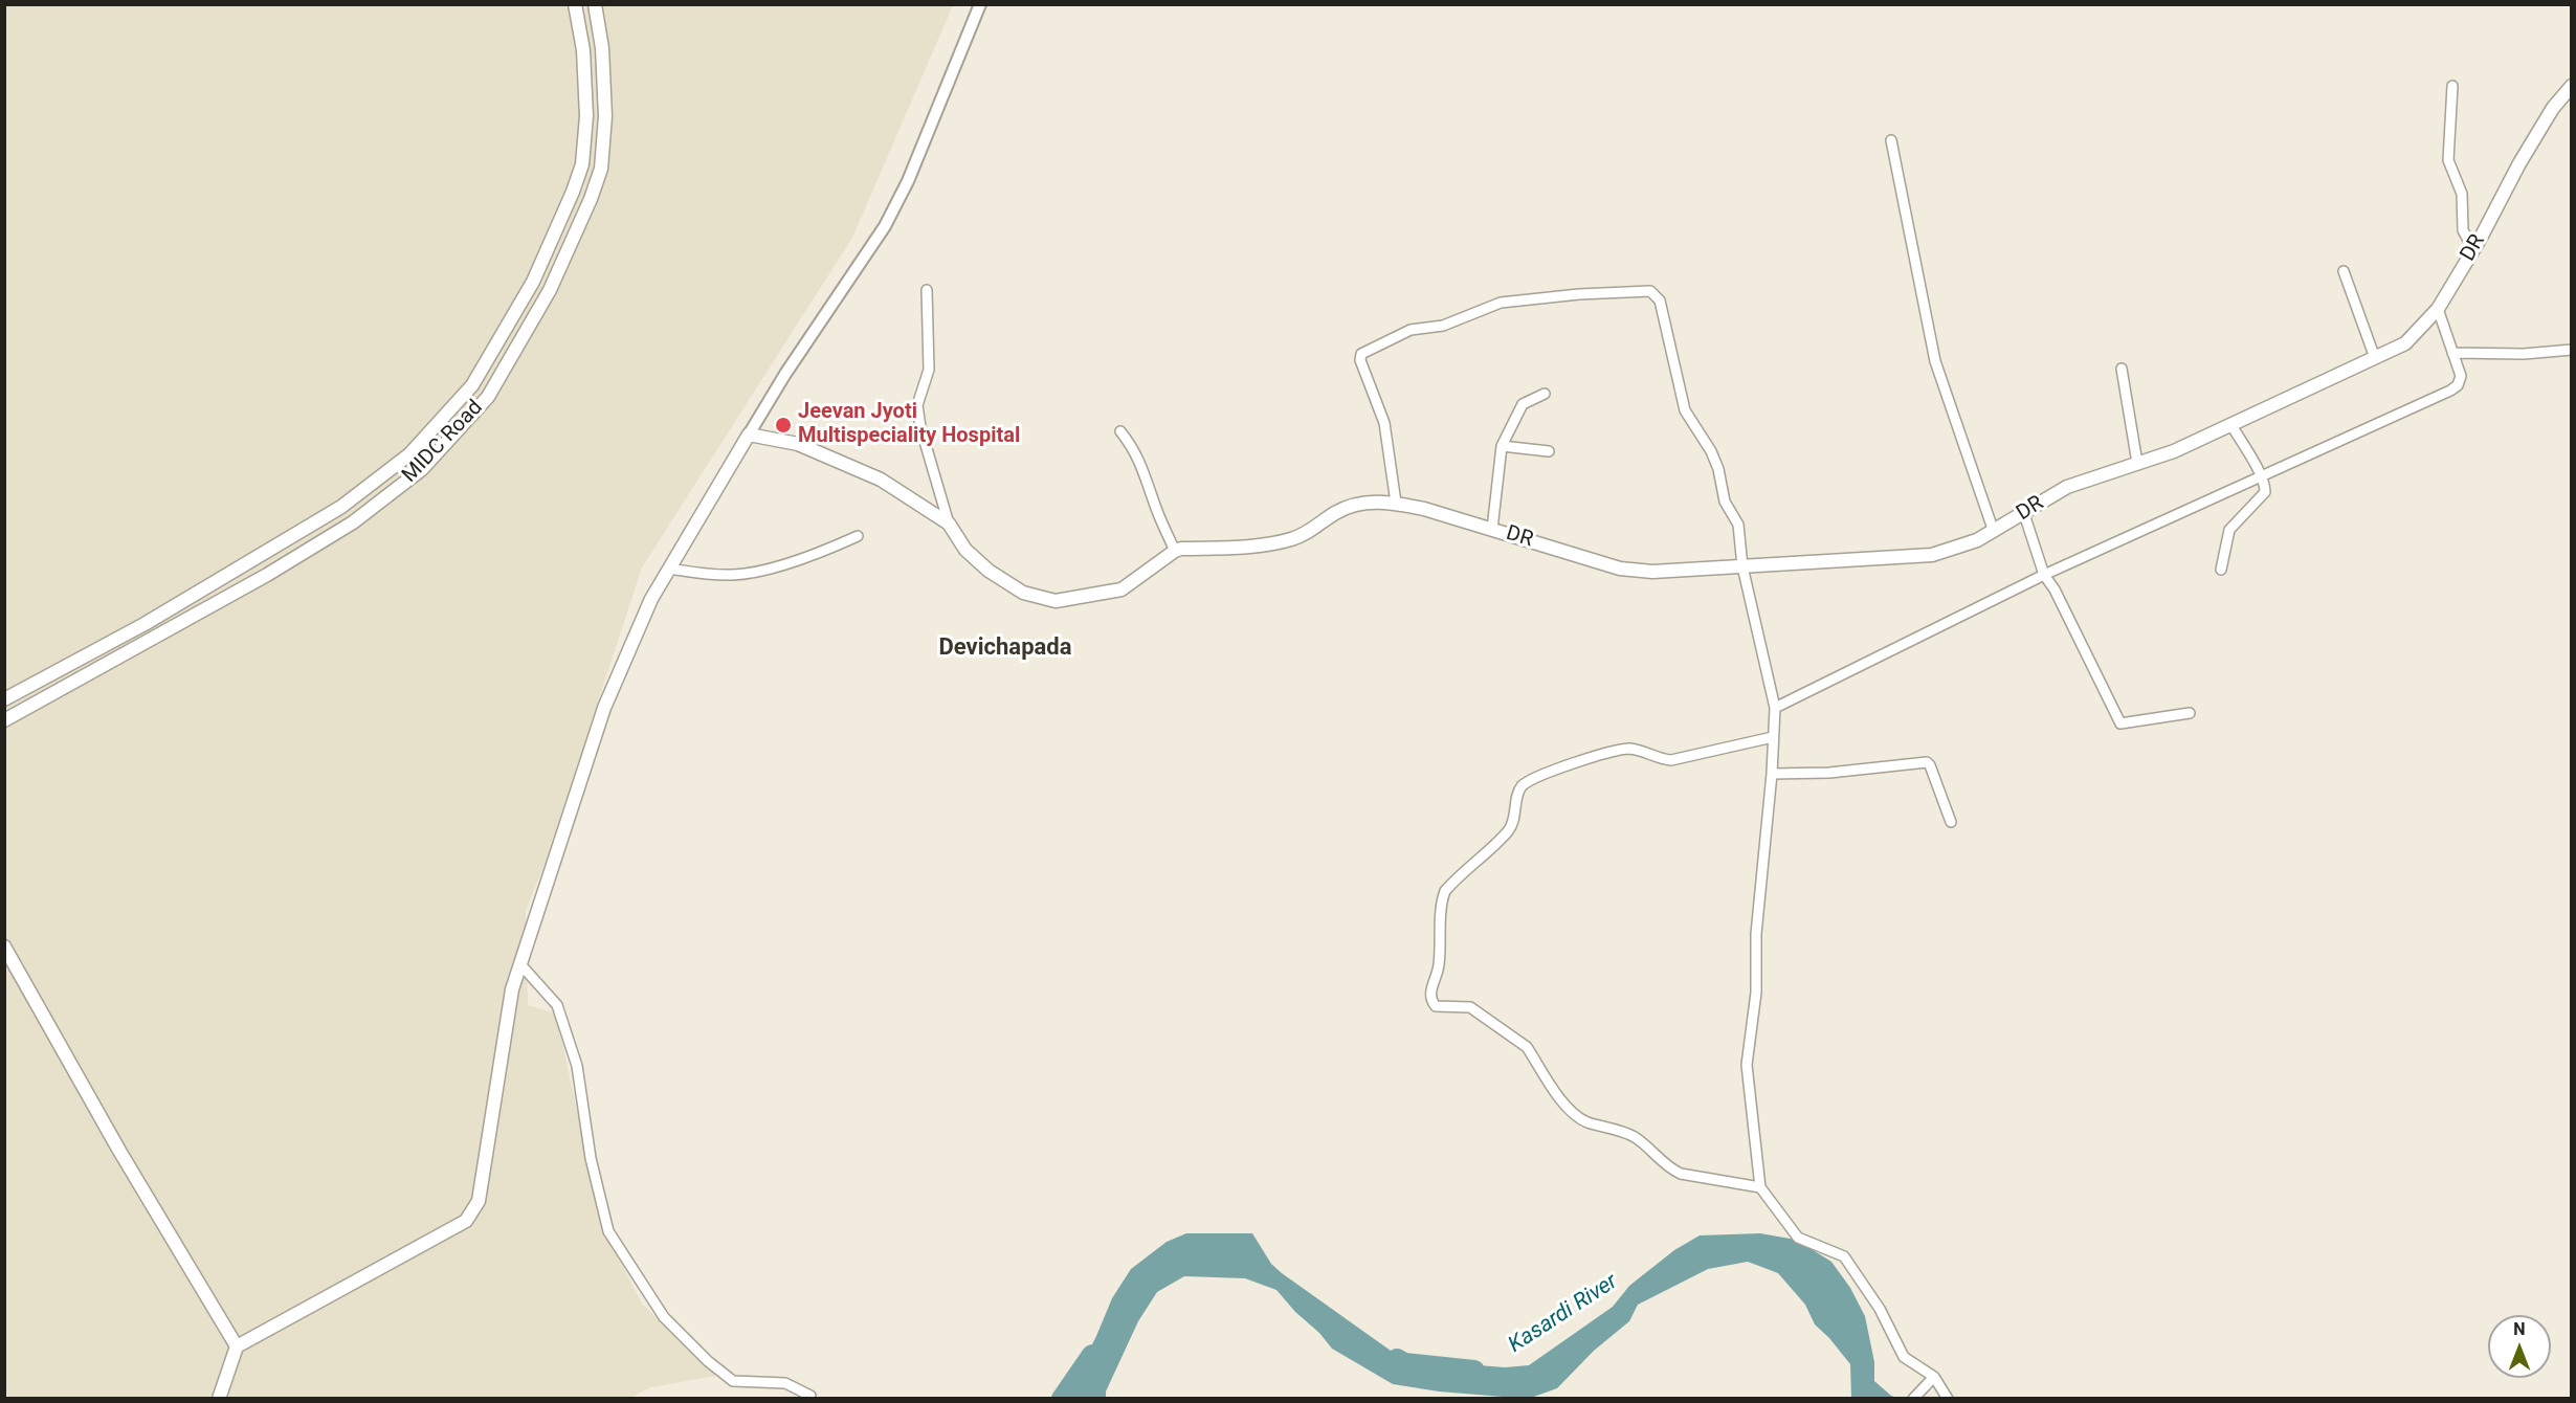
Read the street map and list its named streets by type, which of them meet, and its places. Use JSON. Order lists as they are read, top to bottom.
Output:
{
  "streets": {
    "main road": ["DR", "MIDC Road"]
  },
  "districts": ["Devichapada"],
  "water": ["Kasardi River"],
  "places": ["Jeevan Jyoti Multispeciality Hospital"],
  "north": "top"
}
